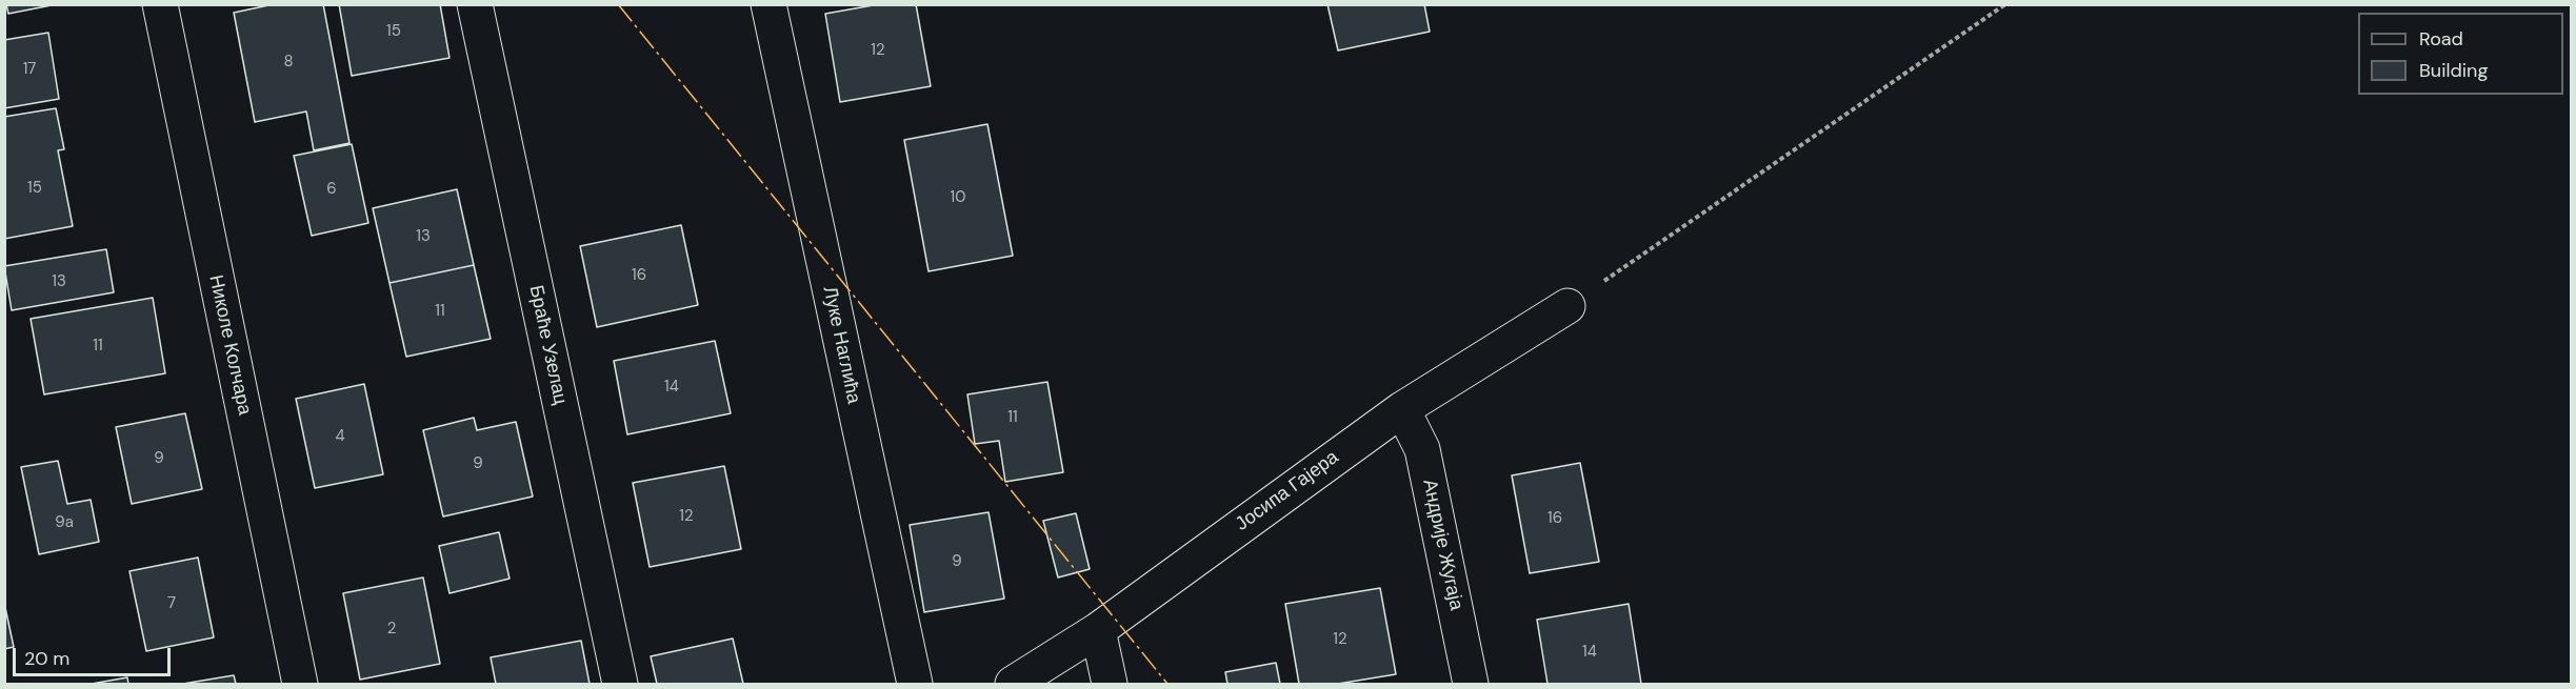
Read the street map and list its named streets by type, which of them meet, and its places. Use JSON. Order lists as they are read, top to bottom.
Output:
{
  "streets": {
    "street": [
      "Николе Колчара",
      "Браће Узелац",
      "Луке Наглића",
      "Јосипа Гајера",
      "Андрије Жугаја"
    ]
  },
  "crossings": [
    ["Јосипа Гајера", "Андрије Жугаја"]
  ],
  "house_numbers": [
    "15",
    "12",
    "8",
    "17",
    "15",
    "6",
    "10",
    "13",
    "16",
    "13",
    "11",
    "11",
    "14",
    "11",
    "4",
    "9",
    "9",
    "12",
    "16",
    "9a",
    "9",
    "7",
    "2",
    "12",
    "14"
  ],
  "legend": ["Road", "Building"],
  "scale_bar": "20 m"
}
